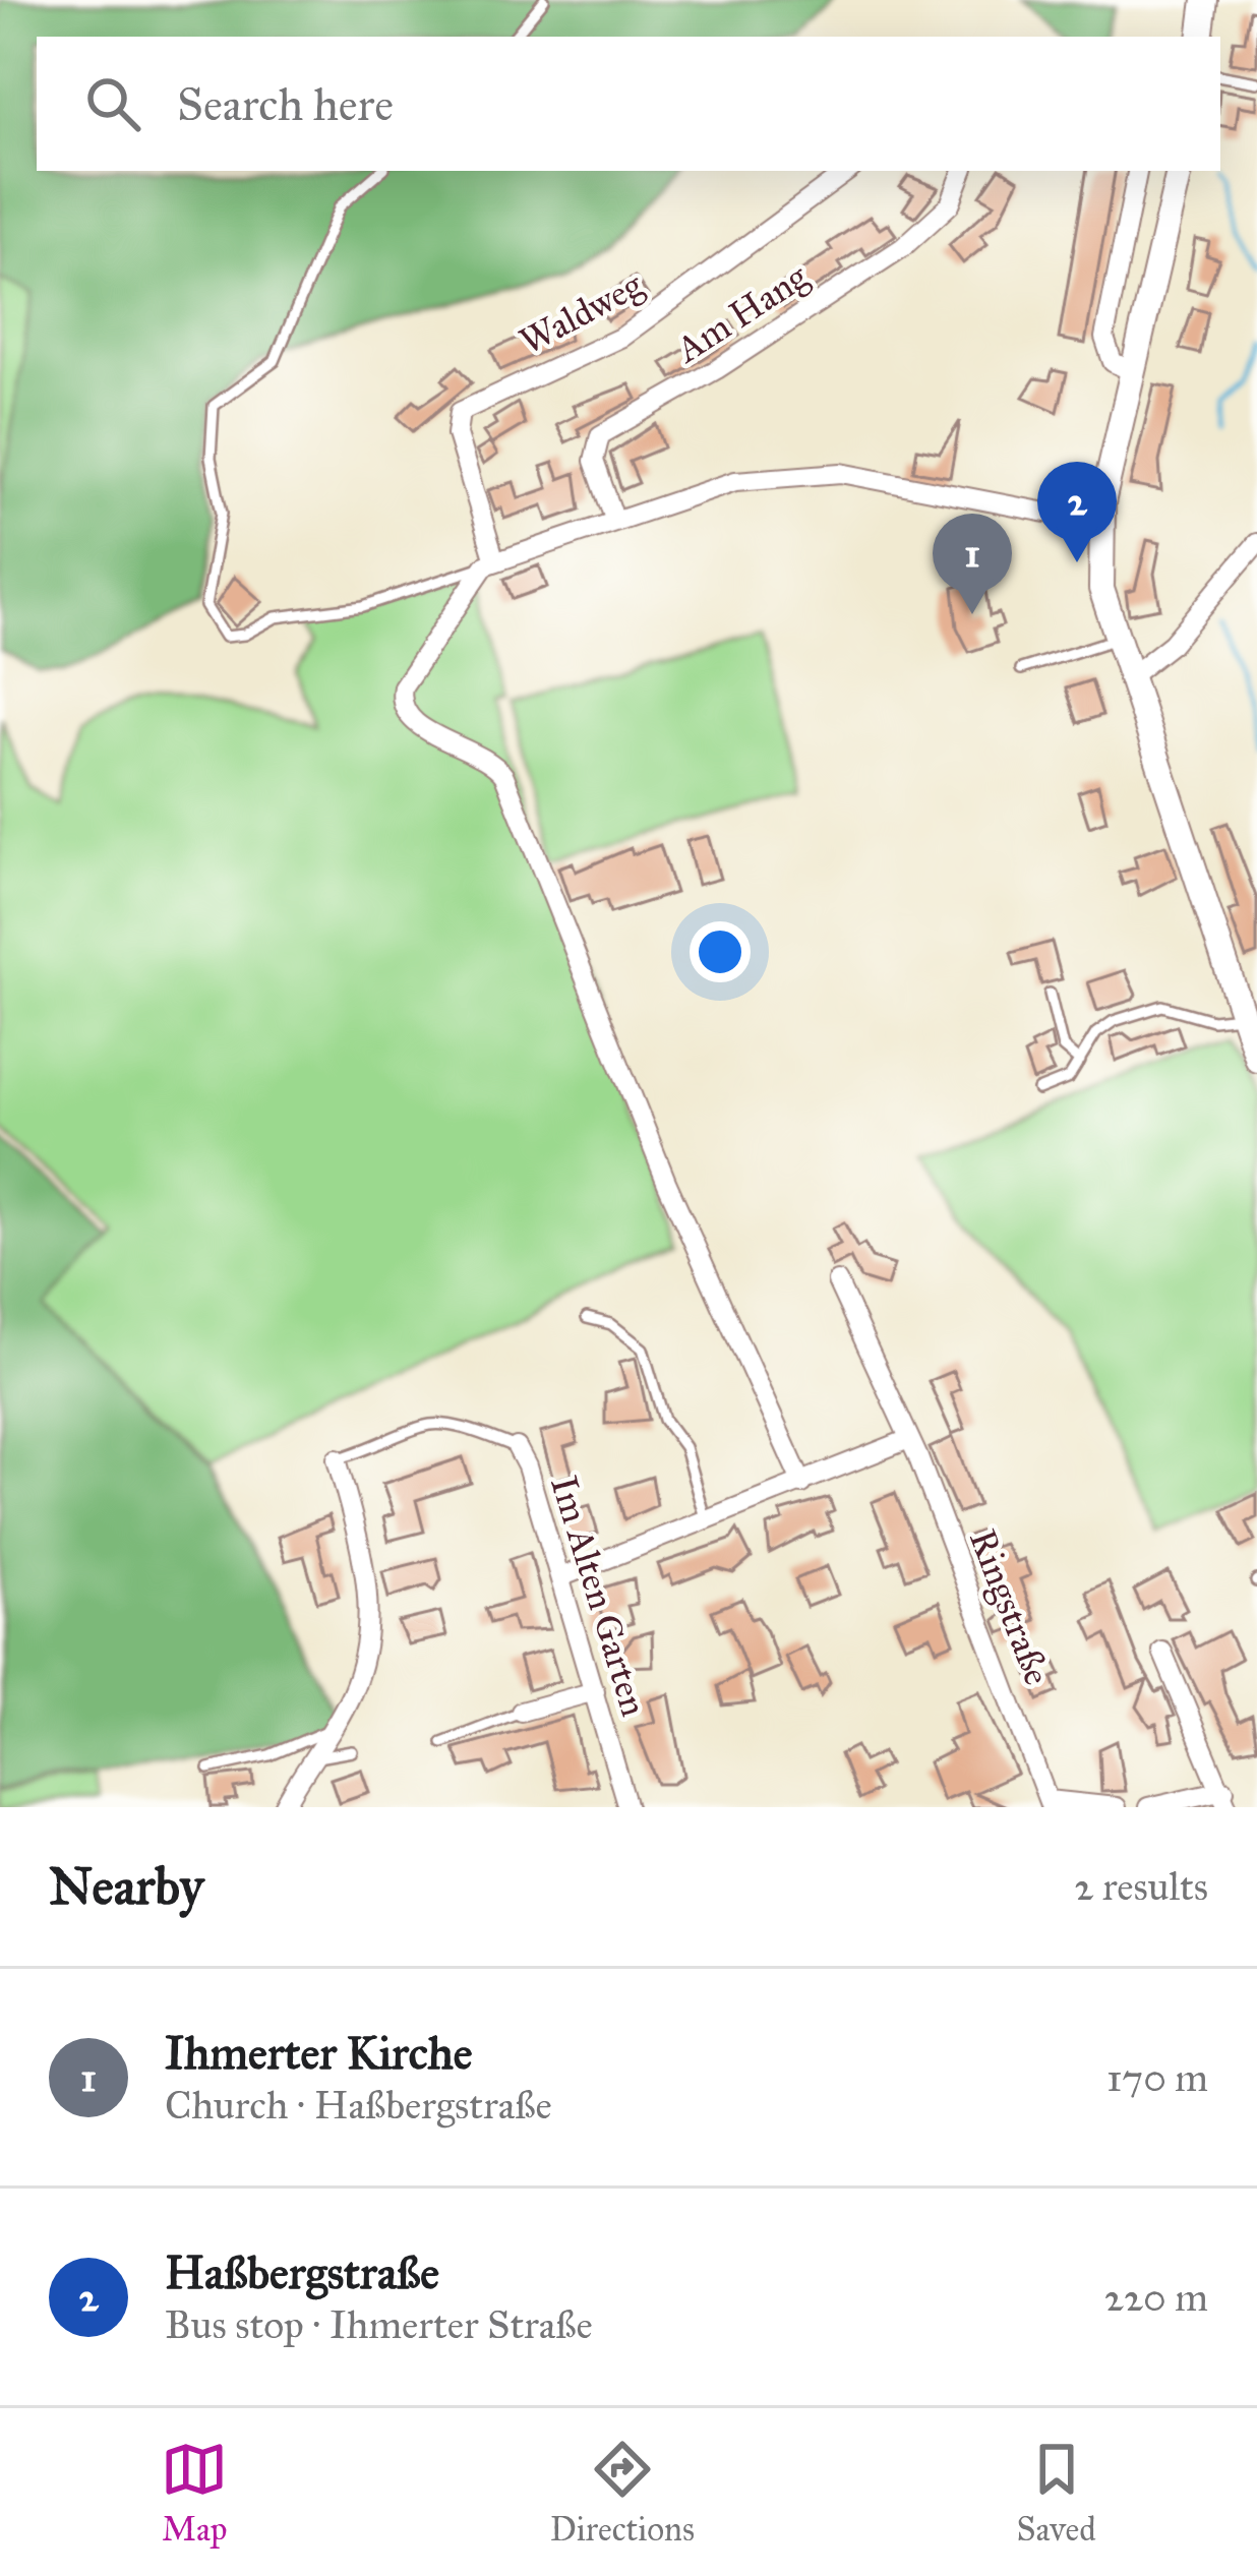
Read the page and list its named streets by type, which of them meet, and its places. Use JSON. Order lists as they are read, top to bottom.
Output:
{
  "streets": {
    "street": [
      "Waldweg",
      "Am Hang",
      "Im Alten Garten",
      "Ringstraße"
    ]
  },
  "page": {
    "search": "Search here",
    "pins": ["2", "1"],
    "heading": ["Nearby", "2 results"],
    "list": [
      {
        "mark": "1",
        "name": "Ihmerter Kirche",
        "note": "Church · Haßbergstraße",
        "value": "170 m"
      },
      {
        "mark": "2",
        "name": "Haßbergstraße",
        "note": "Bus stop · Ihmerter Straße",
        "value": "220 m"
      }
    ],
    "nav": ["Map", "Directions", "Saved"]
  }
}
